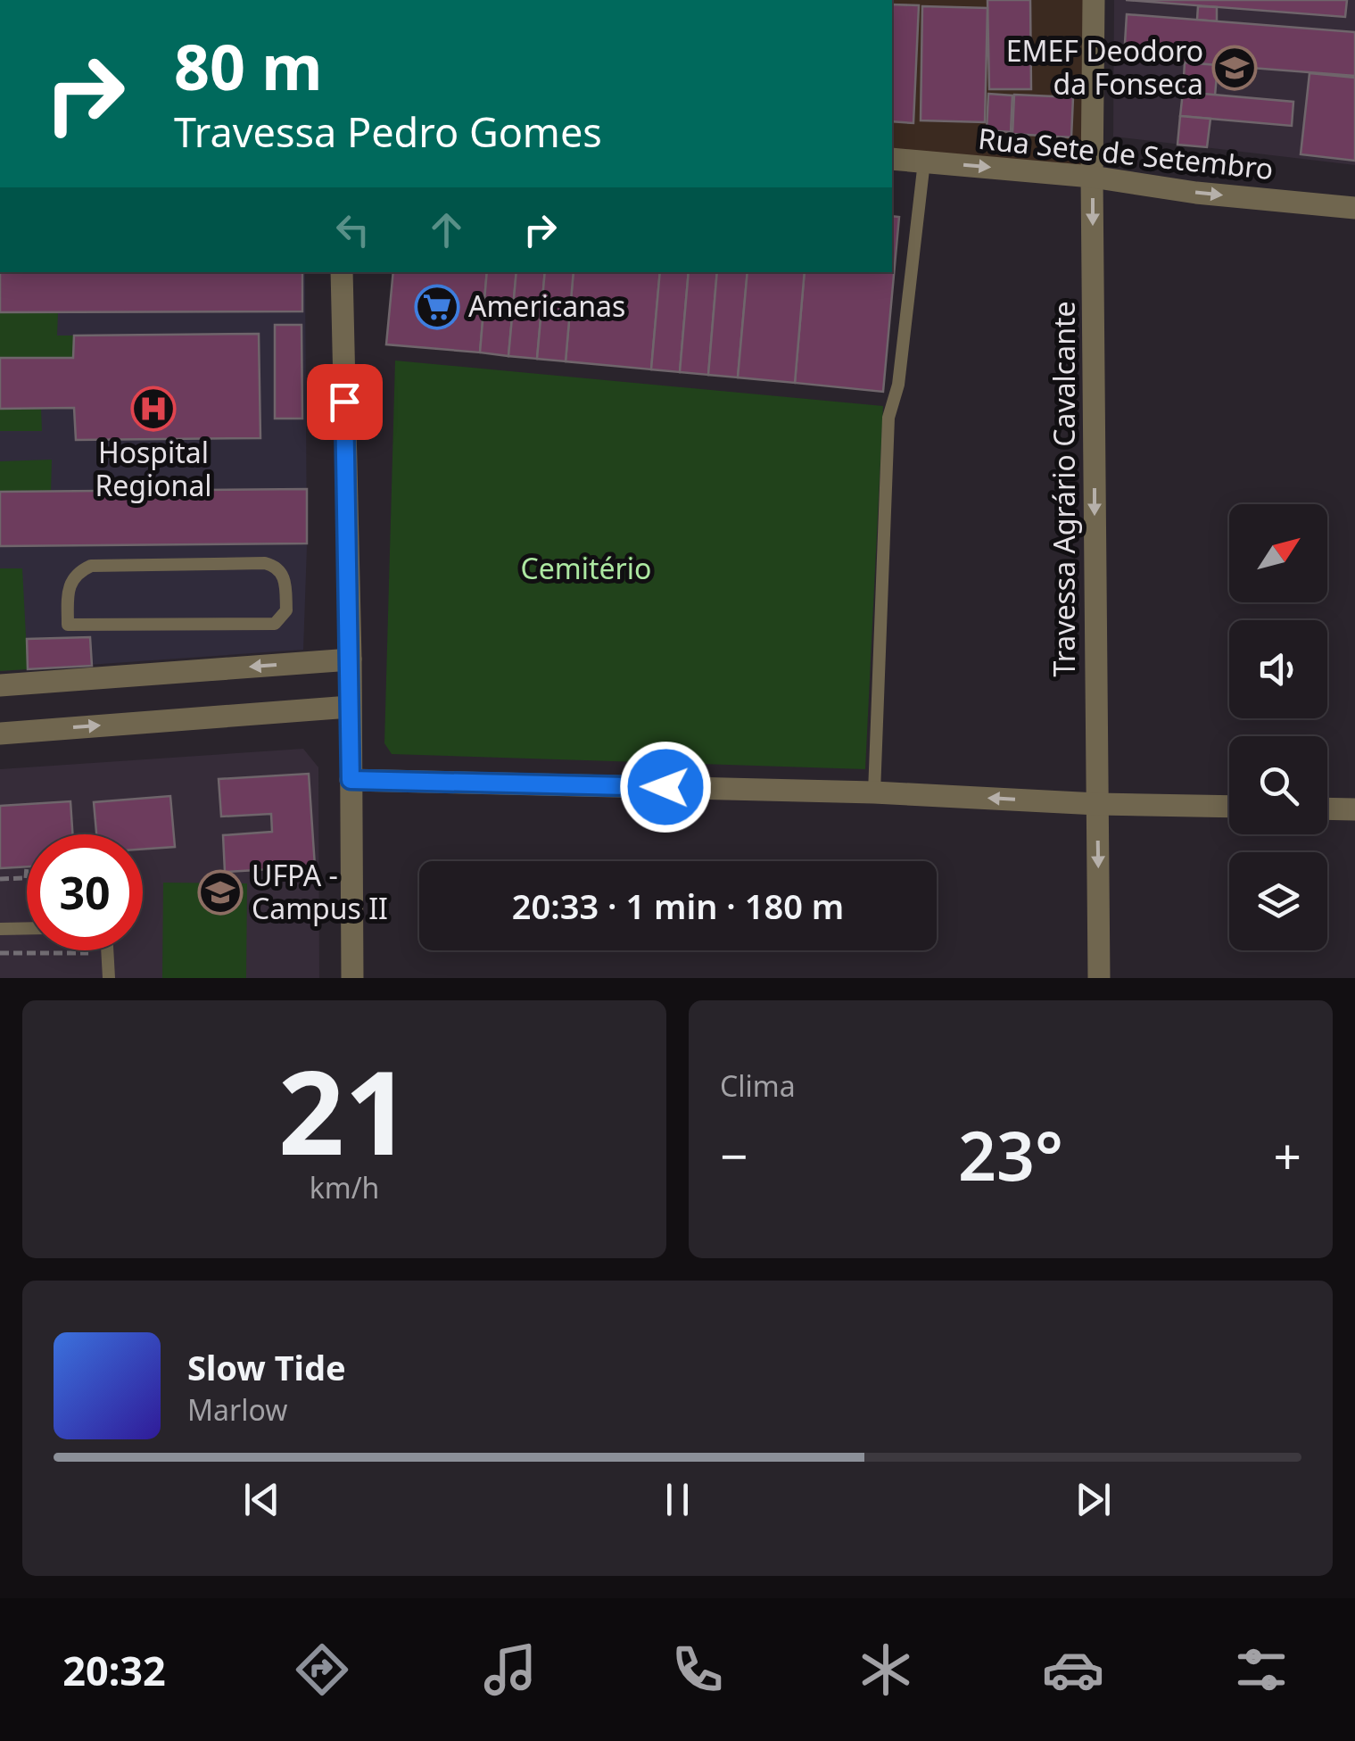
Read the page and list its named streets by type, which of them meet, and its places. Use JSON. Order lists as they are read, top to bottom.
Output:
{
  "streets": {
    "street": ["Rua Sete de Setembro", "Travessa Agrário Cavalcante"]
  },
  "crossings": [
    ["Rua Sete de Setembro", "Travessa Agrário Cavalcante"]
  ],
  "one_way": ["Rua Sete de Setembro", "Travessa Agrário Cavalcante"],
  "parks": ["Cemitério"],
  "places": {
    "school or university": ["EMEF Deodoro da Fonseca", "UFPA - Campus II"],
    "supermarket": ["Americanas"],
    "hospital": ["Hospital Regional"]
  },
  "north": "top right",
  "page": {
    "turn": ["80 m", "Travessa Pedro Gomes"],
    "limit": "30",
    "trip": "20:33 · 1 min · 180 m",
    "tile": [
      ["21", "km/h"],
      "Clima"
    ],
    "heat": ["−", "23°", "+"],
    "song": ["Slow Tide", "Marlow"],
    "tabs": "20:32"
  }
}
